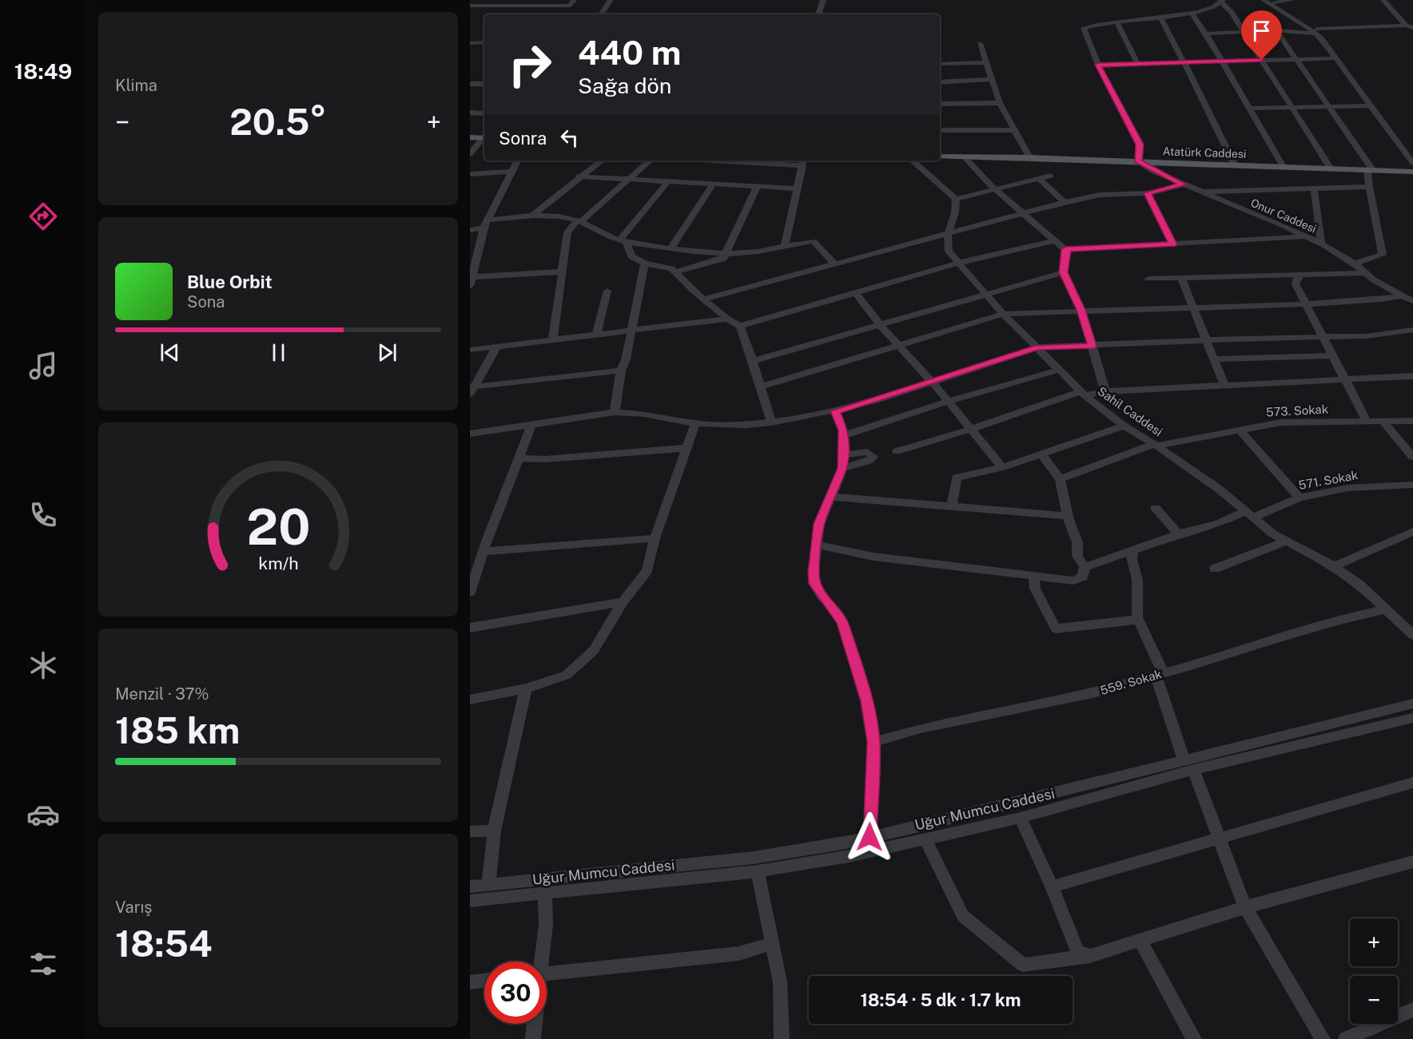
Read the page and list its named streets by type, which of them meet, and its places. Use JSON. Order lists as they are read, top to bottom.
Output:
{
  "streets": {
    "main road": ["Atatürk Caddesi"],
    "street": [
      "Onur Caddesi",
      "573. Sokak",
      "Sahil Caddesi",
      "571. Sokak",
      "559. Sokak",
      "Uğur Mumcu Caddesi"
    ]
  },
  "crossings": [
    ["Atatürk Caddesi", "Onur Caddesi"],
    ["573. Sokak", "Sahil Caddesi"],
    ["Sahil Caddesi", "571. Sokak"],
    ["Sahil Caddesi", "559. Sokak"]
  ],
  "page": {
    "tabs": "18:49",
    "tile": [
      "Klima",
      ["Menzil · 37%", "185 km"],
      ["Varış", "18:54"]
    ],
    "turn": ["440 m", "Sağa dön"],
    "heat": ["−", "20.5°", "+"],
    "then": "Sonra",
    "song": ["Blue Orbit", "Sona"],
    "map_buttons": ["+", "−"],
    "limit": "30",
    "trip": "18:54 · 5 dk · 1.7 km",
    "gauge": ["20", "km/h"]
  }
}
